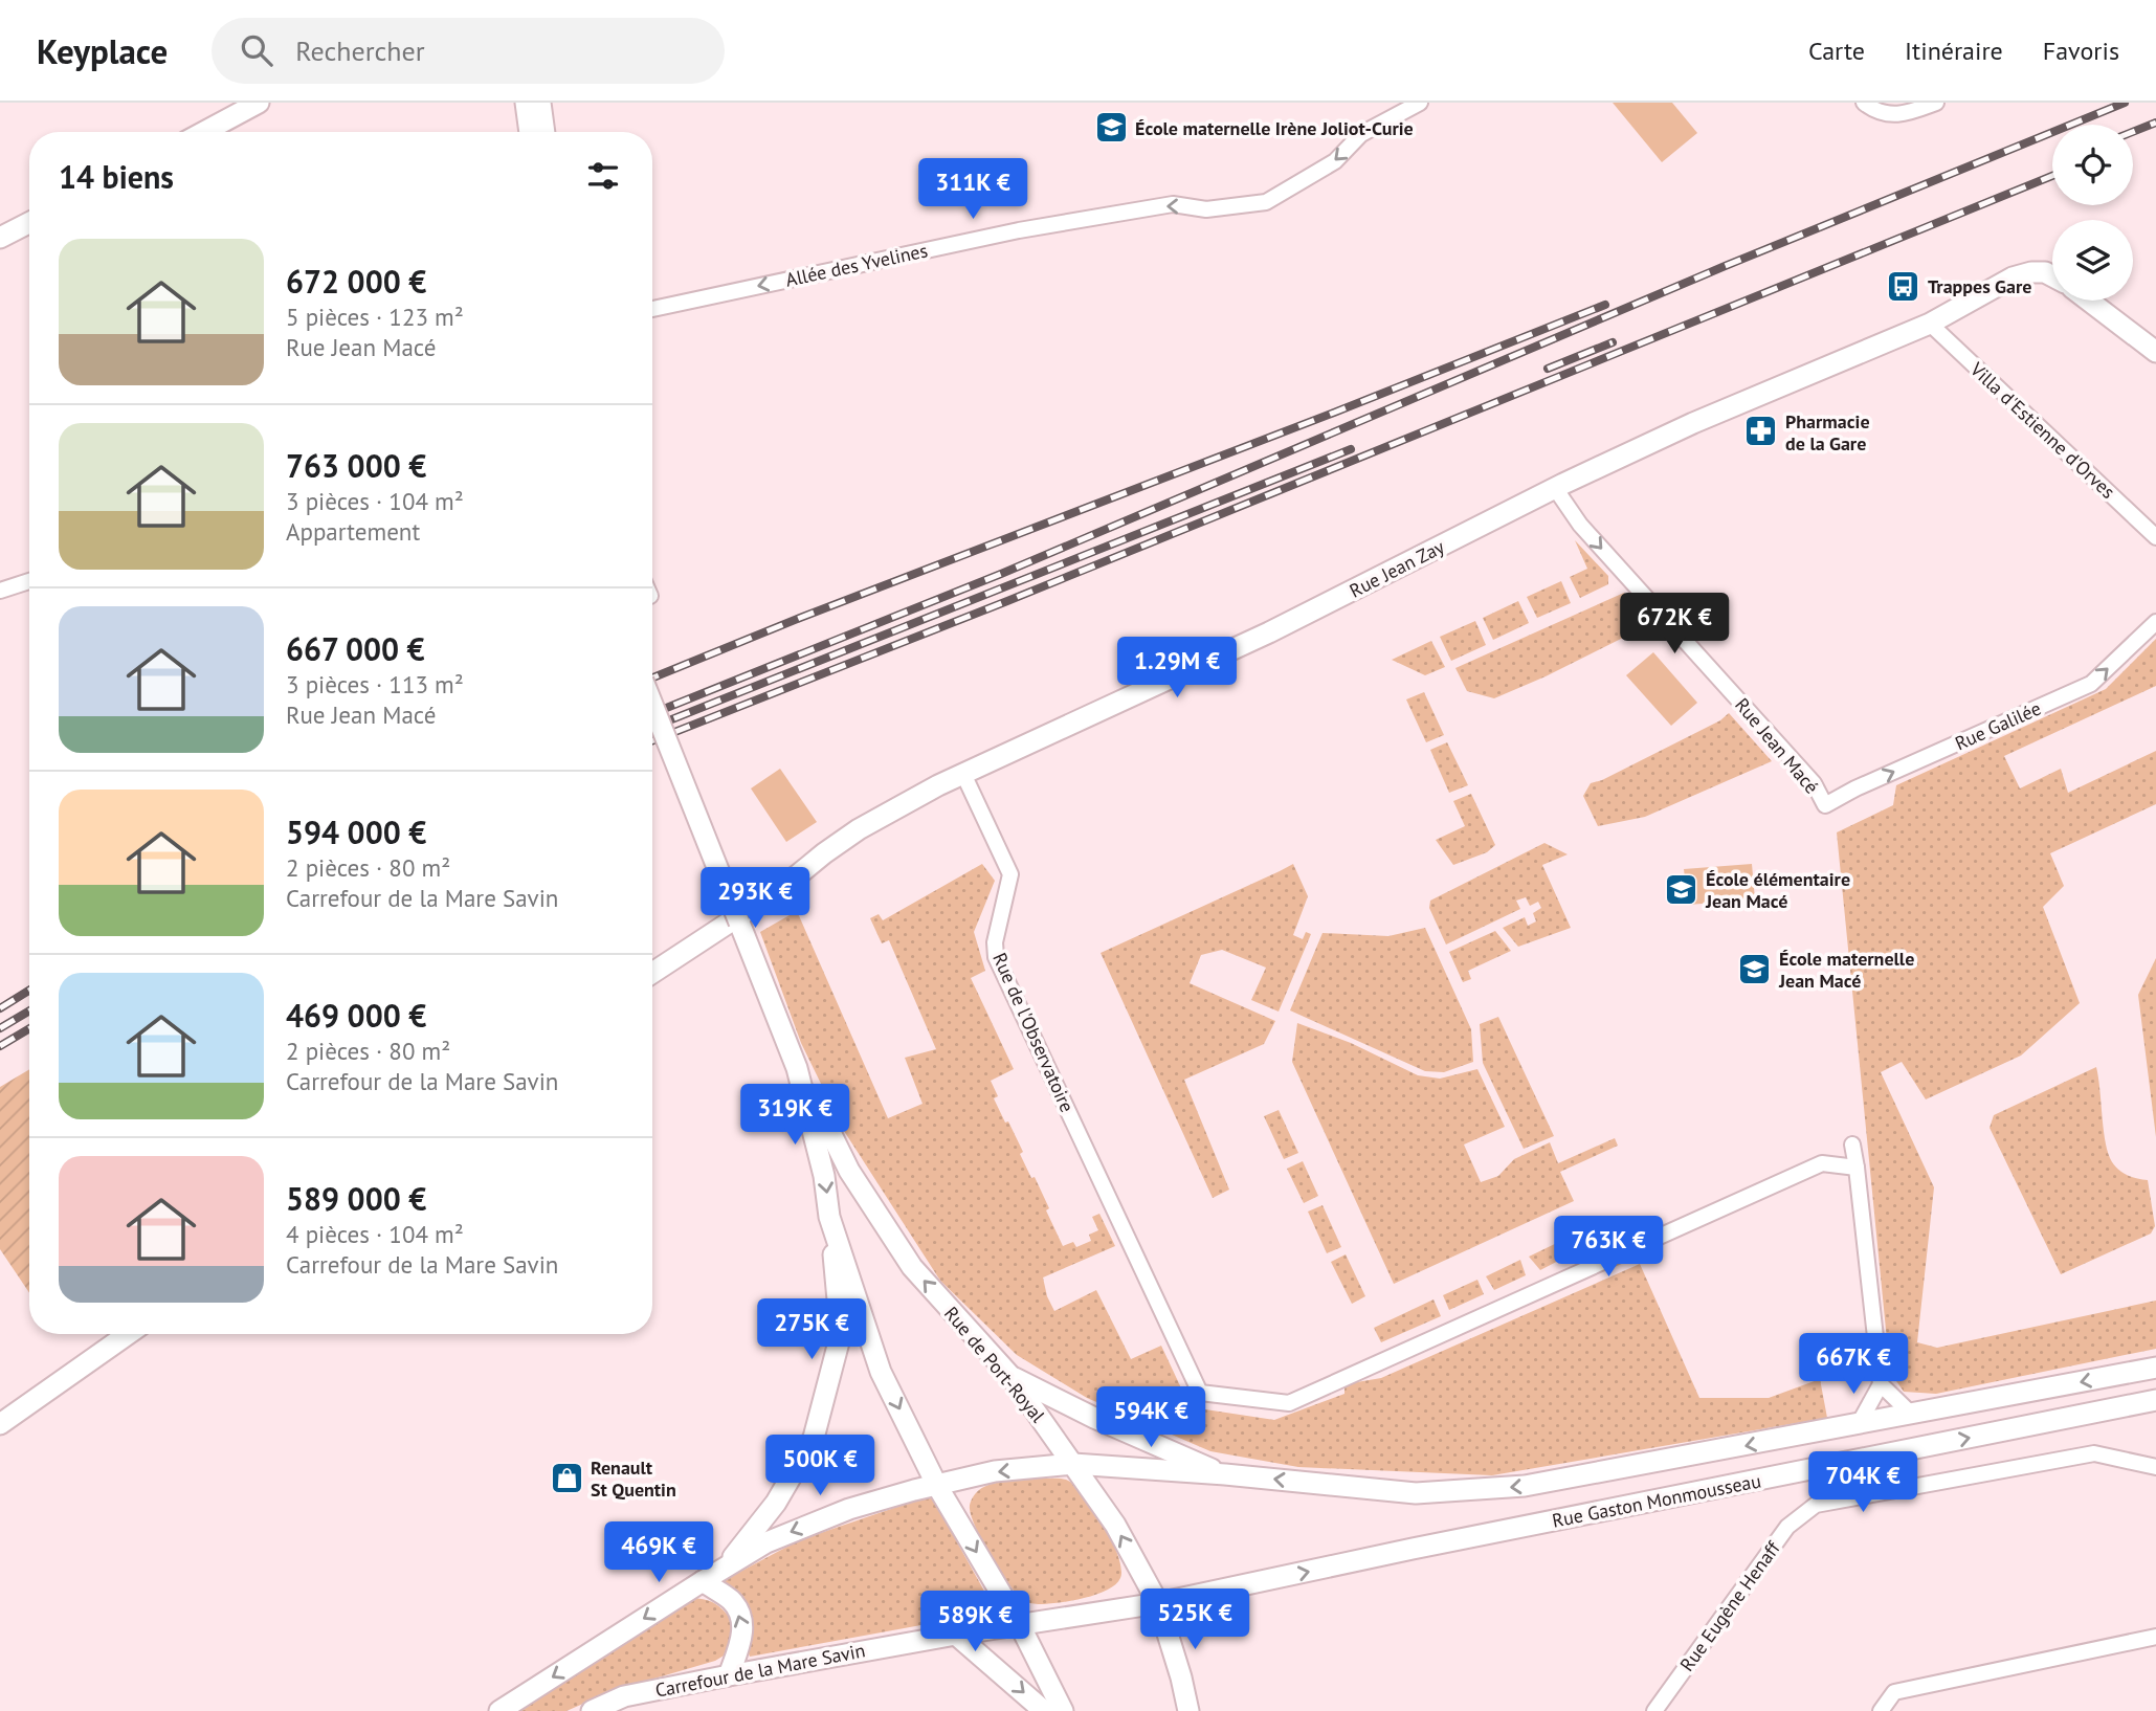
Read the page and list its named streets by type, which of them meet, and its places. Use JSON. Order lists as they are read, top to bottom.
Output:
{
  "streets": {
    "main road": [
      "Rue Jean Zay",
      "Rue de Port-Royal",
      "Rue Gaston Monmousseau",
      "Carrefour de la Mare Savin"
    ],
    "street": [
      "Allée des Yvelines",
      "Villa d'Estienne d'Orves",
      "Rue Galilée",
      "Rue Jean Macé",
      "Rue de l'Observatoire",
      "Rue Eugène Henaff"
    ]
  },
  "crossings": [
    ["Villa d'Estienne d'Orves", "Rue Jean Zay"],
    ["Rue Jean Zay", "Rue Jean Macé"],
    ["Rue Jean Zay", "Rue de l'Observatoire"],
    ["Rue Galilée", "Rue Jean Macé"],
    ["Rue de Port-Royal", "Rue Gaston Monmousseau"],
    ["Rue de Port-Royal", "Carrefour de la Mare Savin"],
    ["Rue Gaston Monmousseau", "Carrefour de la Mare Savin"]
  ],
  "one_way": ["Allée des Yvelines", "Rue Galilée", "Rue Jean Macé"],
  "places": {
    "school or university": ["École maternelle Irène Joliot-Curie", "École élémentaire Jean Macé", "École maternelle Jean Macé"],
    "bus stop": ["Trappes Gare"],
    "pharmacy": ["Pharmacie de la Gare"],
    "shop": ["Renault St Quentin"]
  },
  "page": {
    "header": "Keyplace",
    "search": "Rechercher",
    "nav": ["Carte", "Itinéraire", "Favoris"],
    "heading": "14 biens",
    "price": [
      "311K €",
      "672K €",
      "1.29M €",
      "293K €",
      "319K €",
      "763K €",
      "275K €",
      "667K €",
      "594K €",
      "500K €",
      "704K €",
      "469K €",
      "525K €",
      "589K €"
    ],
    "list": [
      {
        "name": "672 000 €",
        "note": "5 pièces · 123 m² · Rue Jean Macé"
      },
      {
        "name": "763 000 €",
        "note": "3 pièces · 104 m² · Appartement"
      },
      {
        "name": "667 000 €",
        "note": "3 pièces · 113 m² · Rue Jean Macé"
      },
      {
        "name": "594 000 €",
        "note": "2 pièces · 80 m² · Carrefour de la Mare Savin"
      },
      {
        "name": "469 000 €",
        "note": "2 pièces · 80 m² · Carrefour de la Mare Savin"
      },
      {
        "name": "589 000 €",
        "note": "4 pièces · 104 m² · Carrefour de la Mare Savin"
      }
    ]
  }
}
